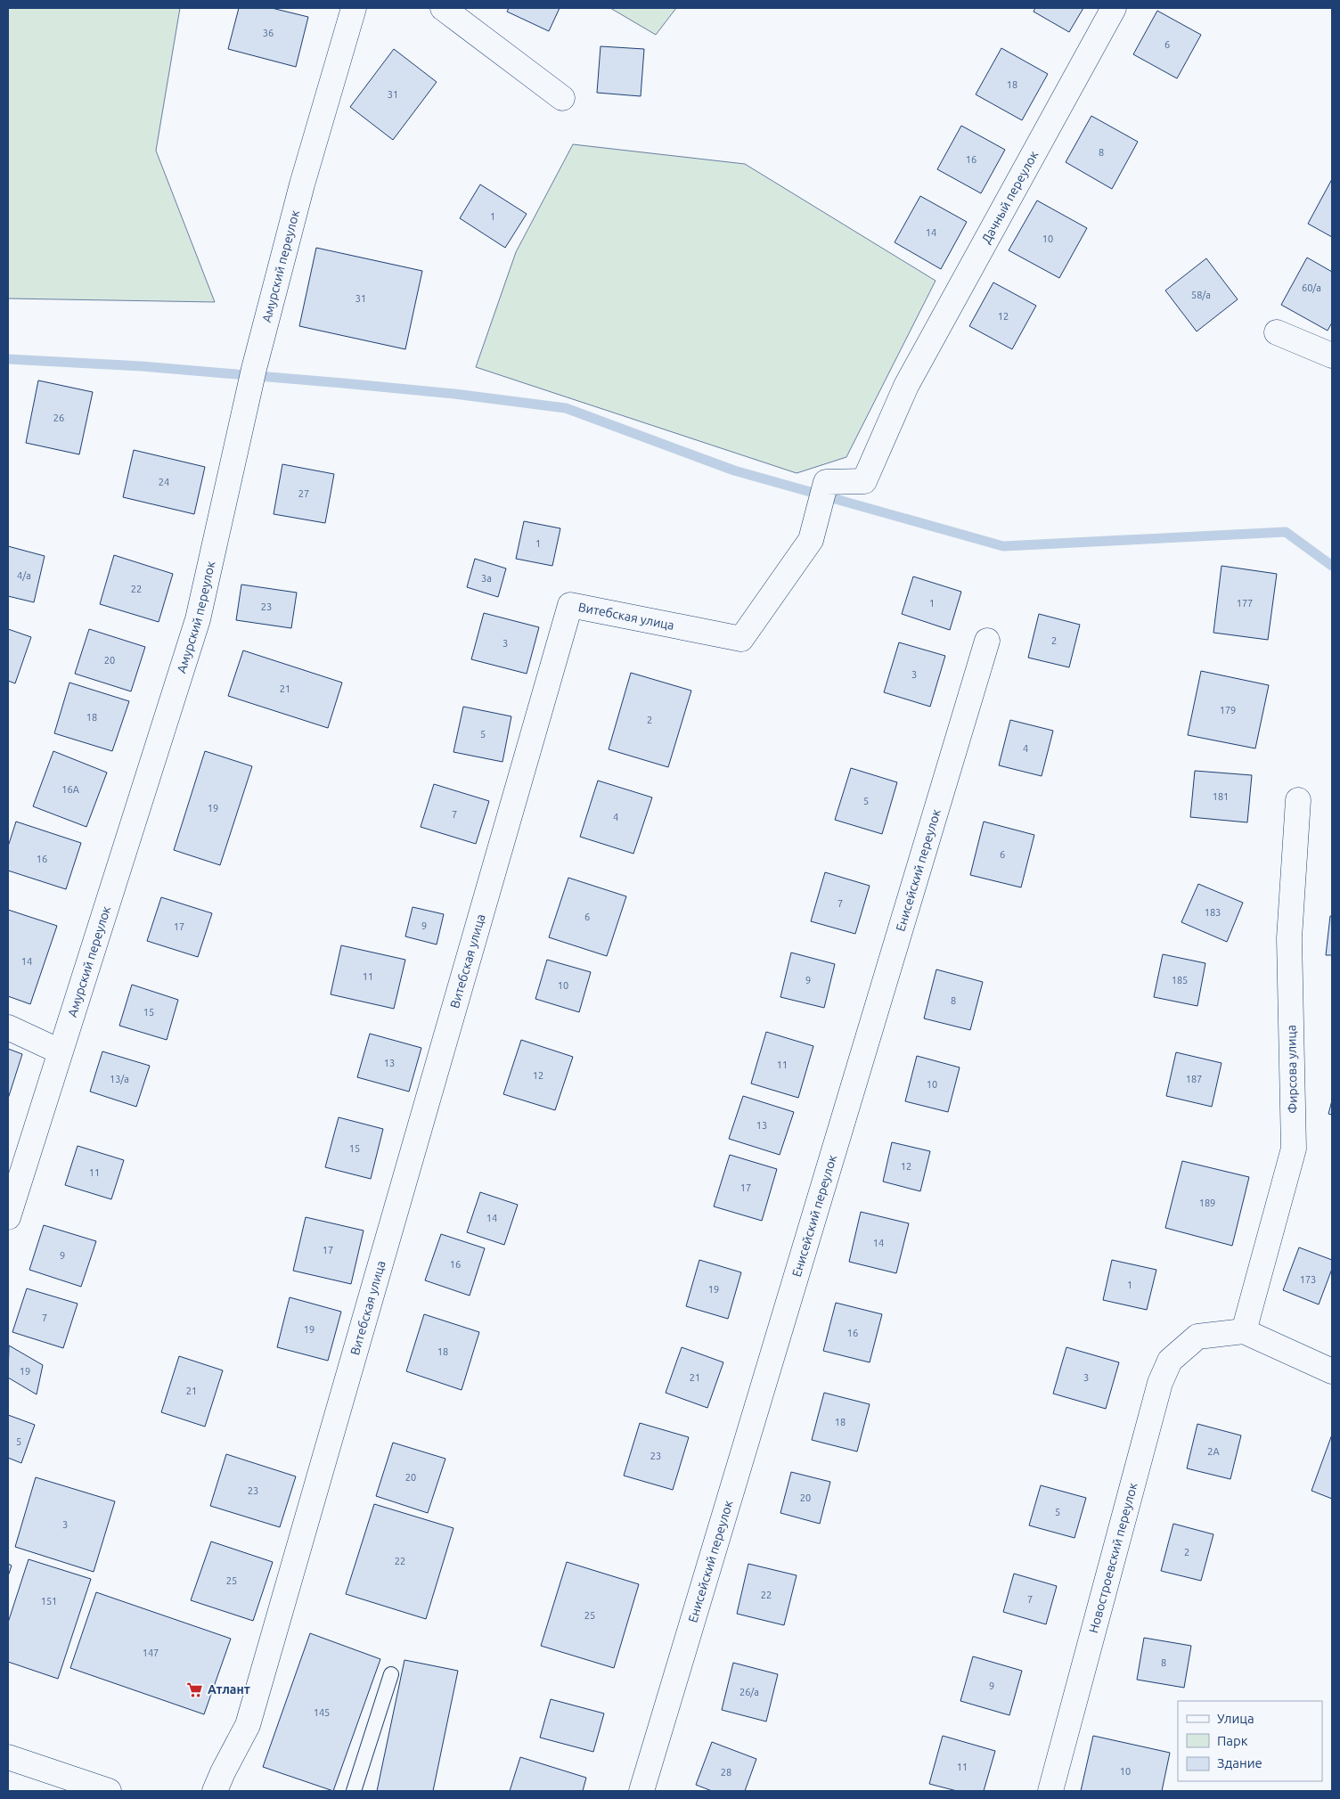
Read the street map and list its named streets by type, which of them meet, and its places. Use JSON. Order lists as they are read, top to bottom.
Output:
{
  "streets": {
    "street": [
      "Дачный переулок",
      "Амурский переулок",
      "Витебская улица",
      "Енисейский переулок",
      "Фирсова улица",
      "Новостроевский переулок"
    ]
  },
  "crossings": [
    ["Дачный переулок", "Витебская улица"],
    ["Фирсова улица", "Новостроевский переулок"]
  ],
  "places": {
    "supermarket": ["Атлант"]
  },
  "house_numbers": [
    "36",
    "6",
    "18",
    "31",
    "8",
    "16",
    "1",
    "14",
    "10",
    "60/а",
    "58/а",
    "31",
    "12",
    "26",
    "24",
    "27",
    "1",
    "4/а",
    "3а",
    "22",
    "1",
    "177",
    "23",
    "2",
    "3",
    "20",
    "3",
    "21",
    "179",
    "18",
    "2",
    "5",
    "4",
    "16А",
    "181",
    "5",
    "19",
    "7",
    "4",
    "6",
    "16",
    "7",
    "183",
    "6",
    "9",
    "17",
    "14",
    "11",
    "9",
    "185",
    "10",
    "8",
    "15",
    "13",
    "11",
    "12",
    "13/а",
    "187",
    "10",
    "13",
    "15",
    "12",
    "11",
    "17",
    "189",
    "14",
    "14",
    "17",
    "9",
    "16",
    "173",
    "1",
    "19",
    "7",
    "19",
    "16",
    "18",
    "19",
    "21",
    "3",
    "21",
    "18",
    "5",
    "2А",
    "23",
    "20",
    "23",
    "20",
    "5",
    "3",
    "2",
    "22",
    "25",
    "22",
    "7",
    "151",
    "25",
    "147",
    "8",
    "9",
    "26/а",
    "145",
    "11",
    "10",
    "28"
  ],
  "legend": ["Улица", "Парк", "Здание"]
}
